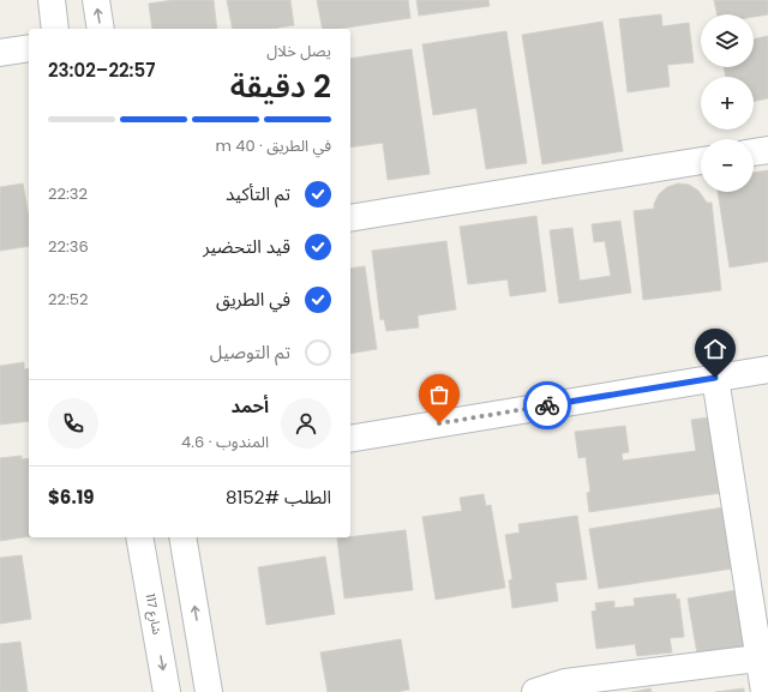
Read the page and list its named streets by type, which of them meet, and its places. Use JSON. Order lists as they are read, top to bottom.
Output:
{
  "streets": {
    "street": ["شارع 117"]
  },
  "page": {
    "map_buttons": ["+", "−"],
    "heading": ["2 دقيقة", "يصل خلال", "22:57–23:02"],
    "panel": [
      "أحمد",
      "المندوب · 4.6",
      "الطلب #8152",
      "$6.19"
    ],
    "bar": "في الطريق · 40 m",
    "list": [
      ["تم التأكيد", "22:32"],
      ["قيد التحضير", "22:36"],
      ["في الطريق", "22:52"],
      "تم التوصيل"
    ]
  }
}
